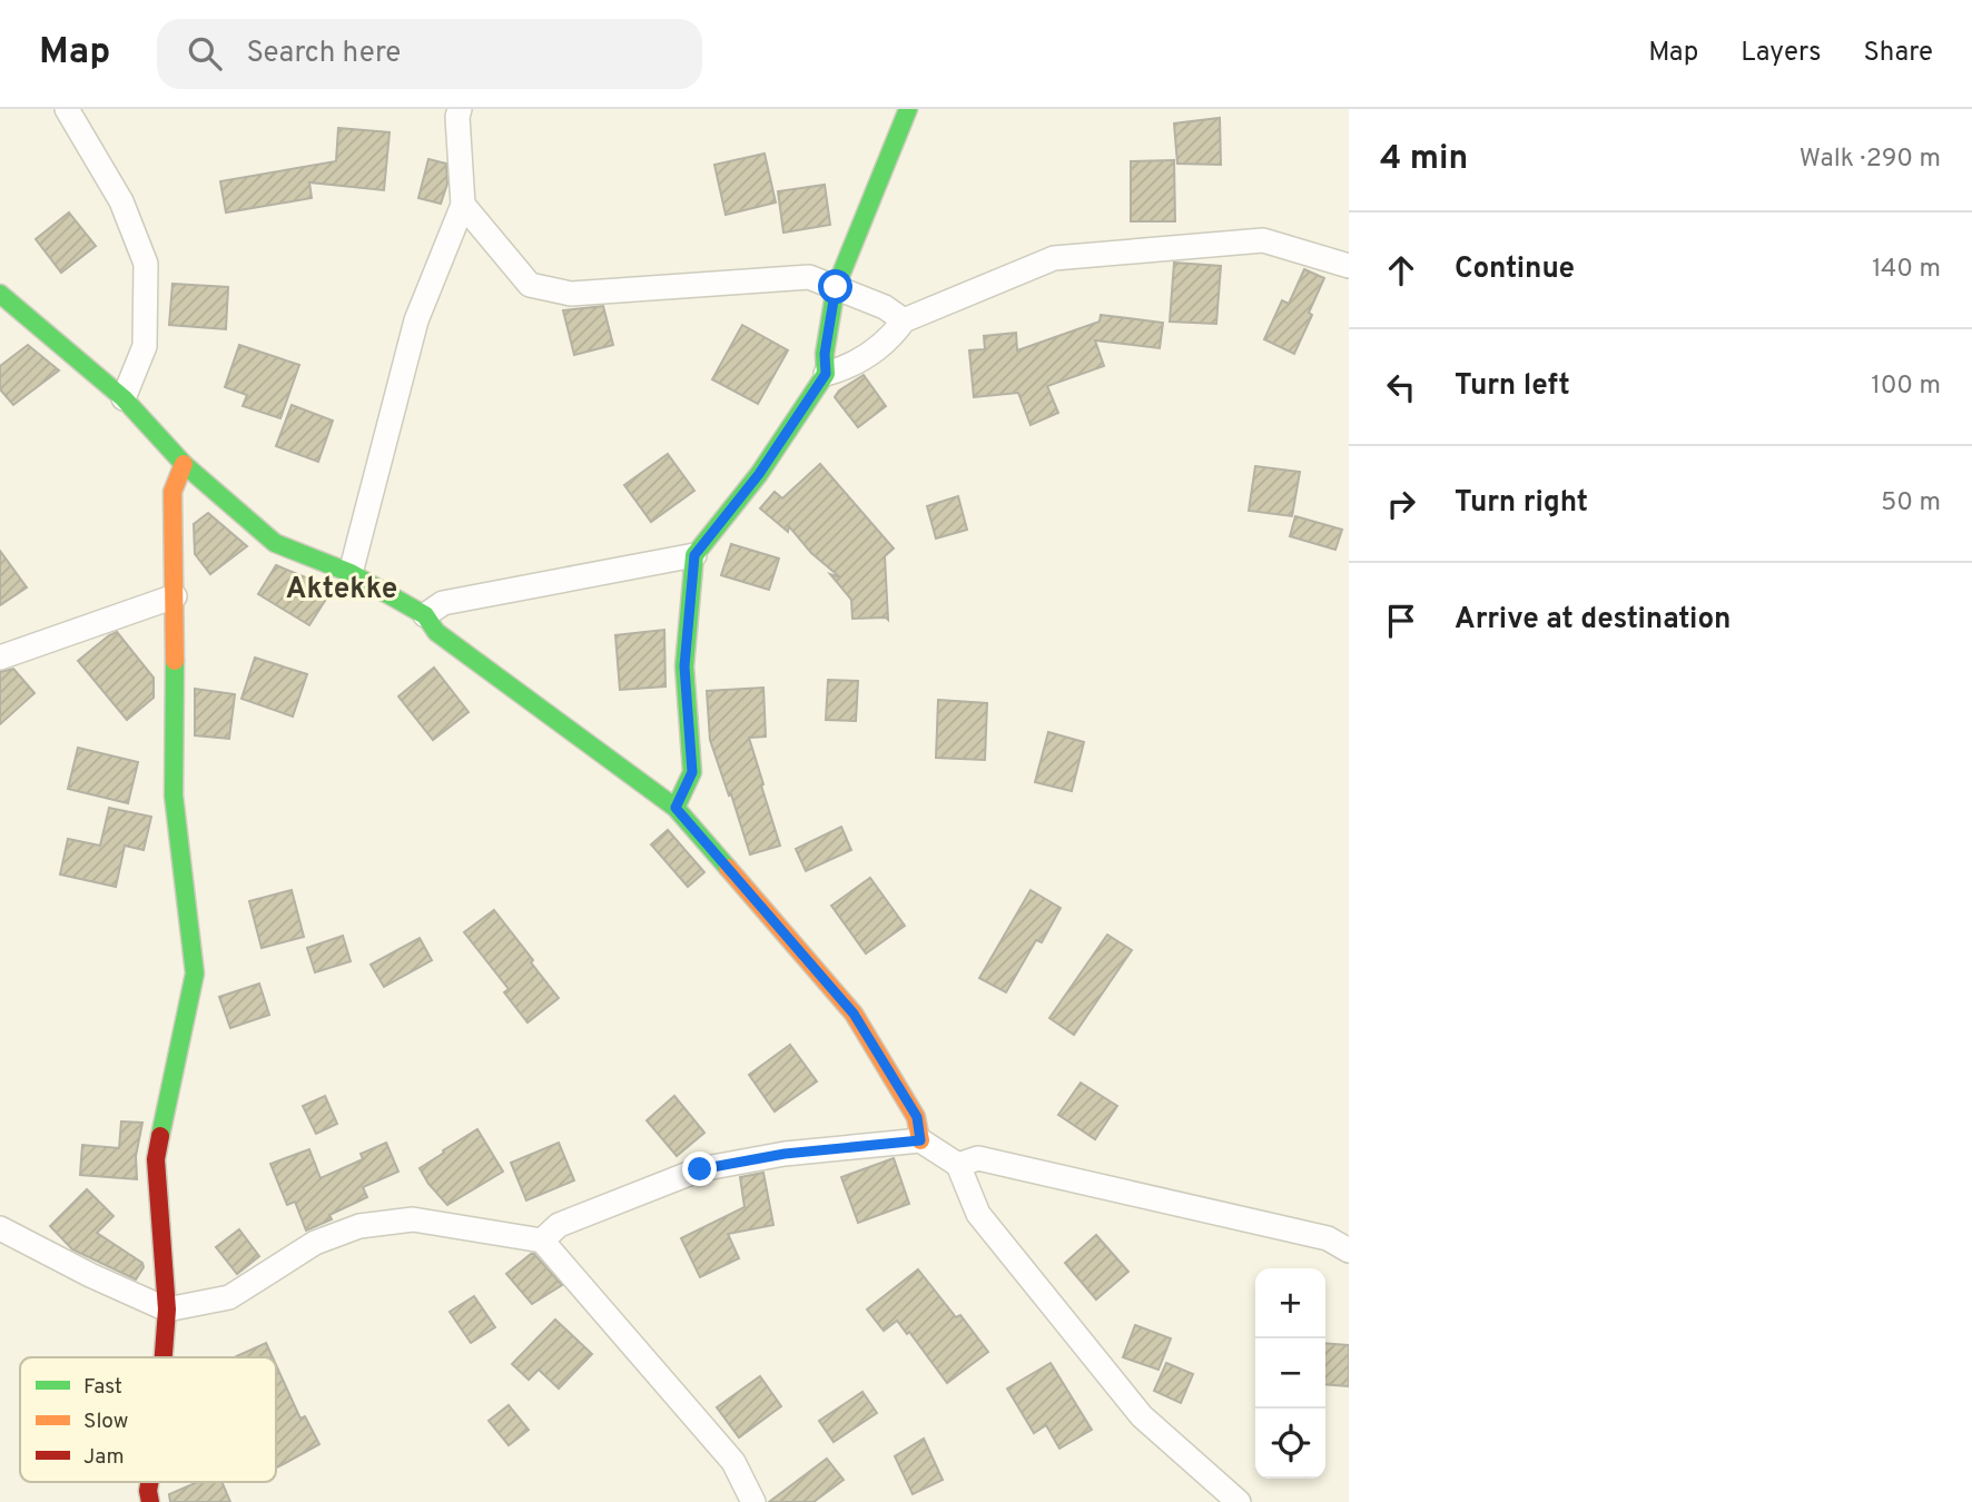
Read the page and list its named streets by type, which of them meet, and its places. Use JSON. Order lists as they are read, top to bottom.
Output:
{
  "districts": ["Aktekke"],
  "legend": ["Fast", "Slow", "Jam"],
  "page": {
    "header": "Map",
    "search": "Search here",
    "nav": ["Map", "Layers", "Share"],
    "heading": ["4 min", "Walk · 290 m"],
    "list": [
      ["Continue", "140 m"],
      ["Turn left", "100 m"],
      ["Turn right", "50 m"],
      "Arrive at destination"
    ],
    "map_buttons": ["+", "−"]
  }
}
